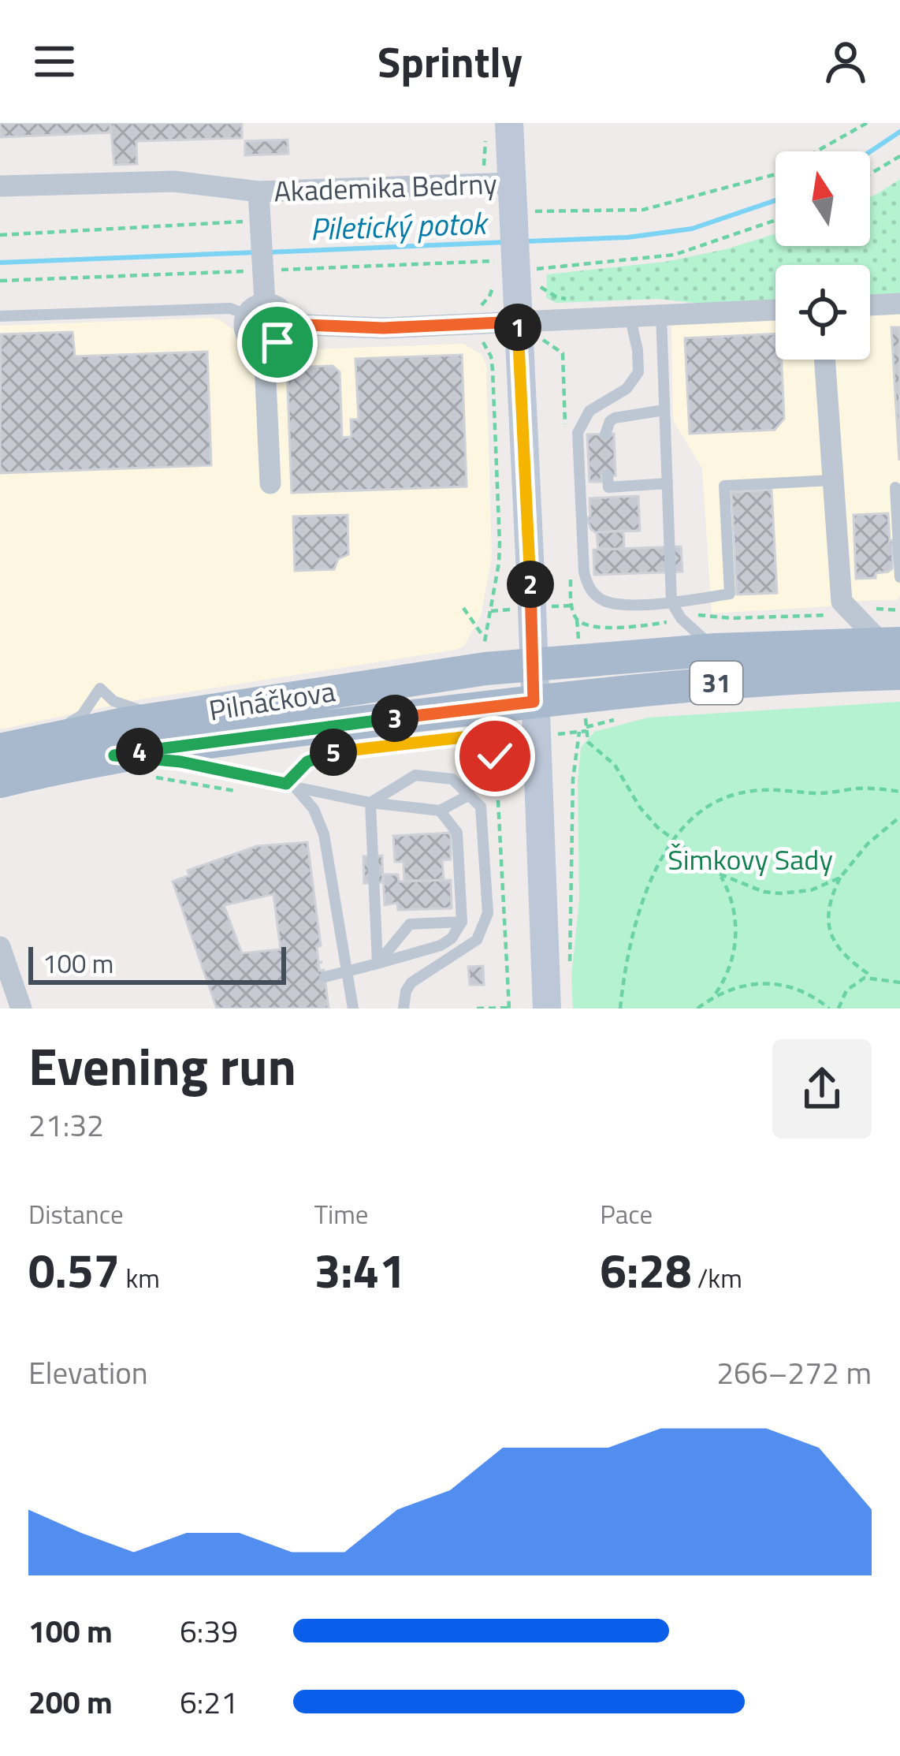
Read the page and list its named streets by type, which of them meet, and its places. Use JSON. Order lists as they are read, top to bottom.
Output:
{
  "streets": {
    "main road": ["31", "Pilnáčkova"],
    "street": ["Akademika Bedrny"]
  },
  "crossings": [
    ["Akademika Bedrny", "Pilnáčkova"]
  ],
  "water": ["Piletický potok"],
  "parks": ["Šimkovy Sady"],
  "scale_bar": "100 m",
  "north": "top",
  "page": {
    "header": "Sprintly",
    "pins": [
      "1",
      "2",
      "3",
      "4",
      "5"
    ],
    "scale": "100 m",
    "heading": ["Evening run", "21:32"],
    "stats": [
      ["Distance", "0.57 km"],
      ["Time", "3:41"],
      ["Pace", "6:28 /km"]
    ],
    "chart": ["Elevation", "266–272 m"],
    "list": [
      {
        "name": "100 m",
        "note": "6:39"
      },
      {
        "name": "200 m",
        "note": "6:21"
      }
    ]
  }
}
